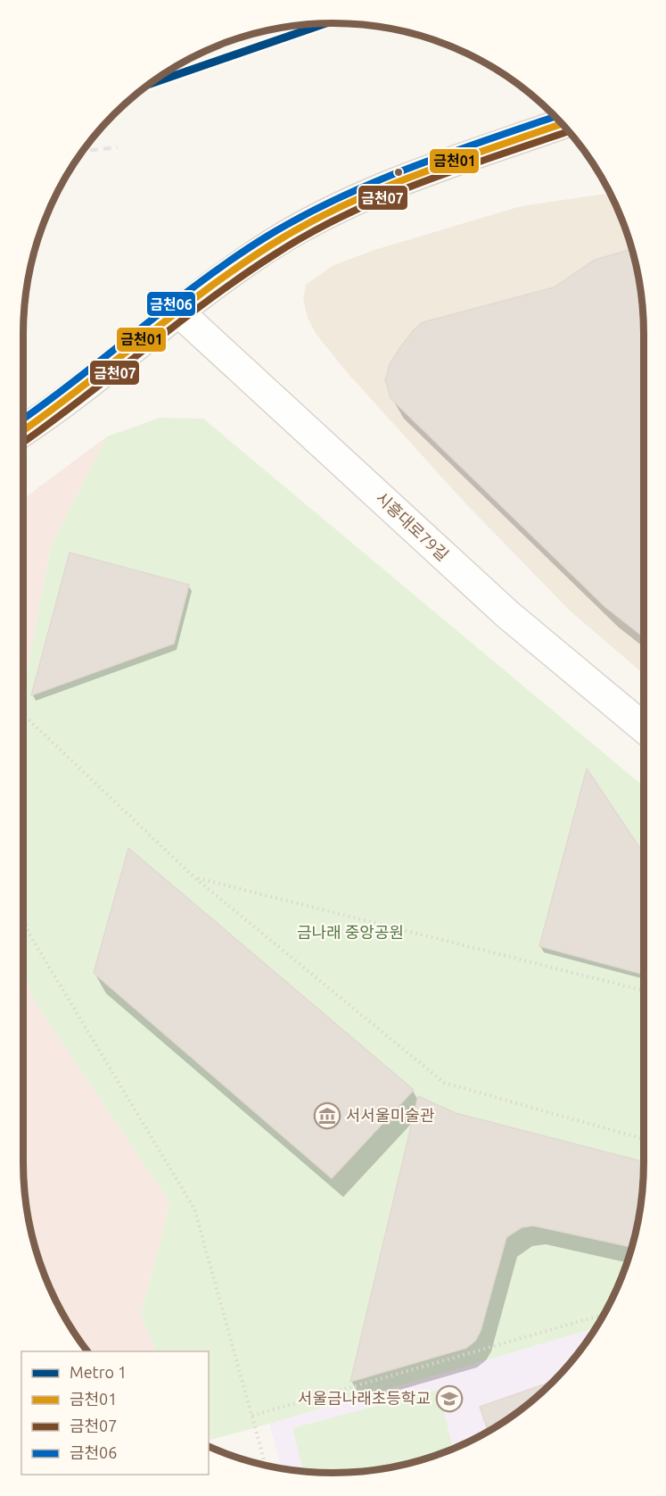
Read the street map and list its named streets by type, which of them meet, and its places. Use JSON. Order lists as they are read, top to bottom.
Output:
{
  "streets": {
    "street": ["시흥대로79길"]
  },
  "parks": ["금나래 중앙공원"],
  "places": {
    "museum": ["서서울미술관"],
    "school or university": ["서울금나래초등학교"]
  },
  "lines": [
    "metro line 1",
    "transit line 금천06",
    "transit line 금천01",
    "transit line 금천07"
  ],
  "legend": [
    "Metro 1",
    "금천01",
    "금천07",
    "금천06"
  ]
}
